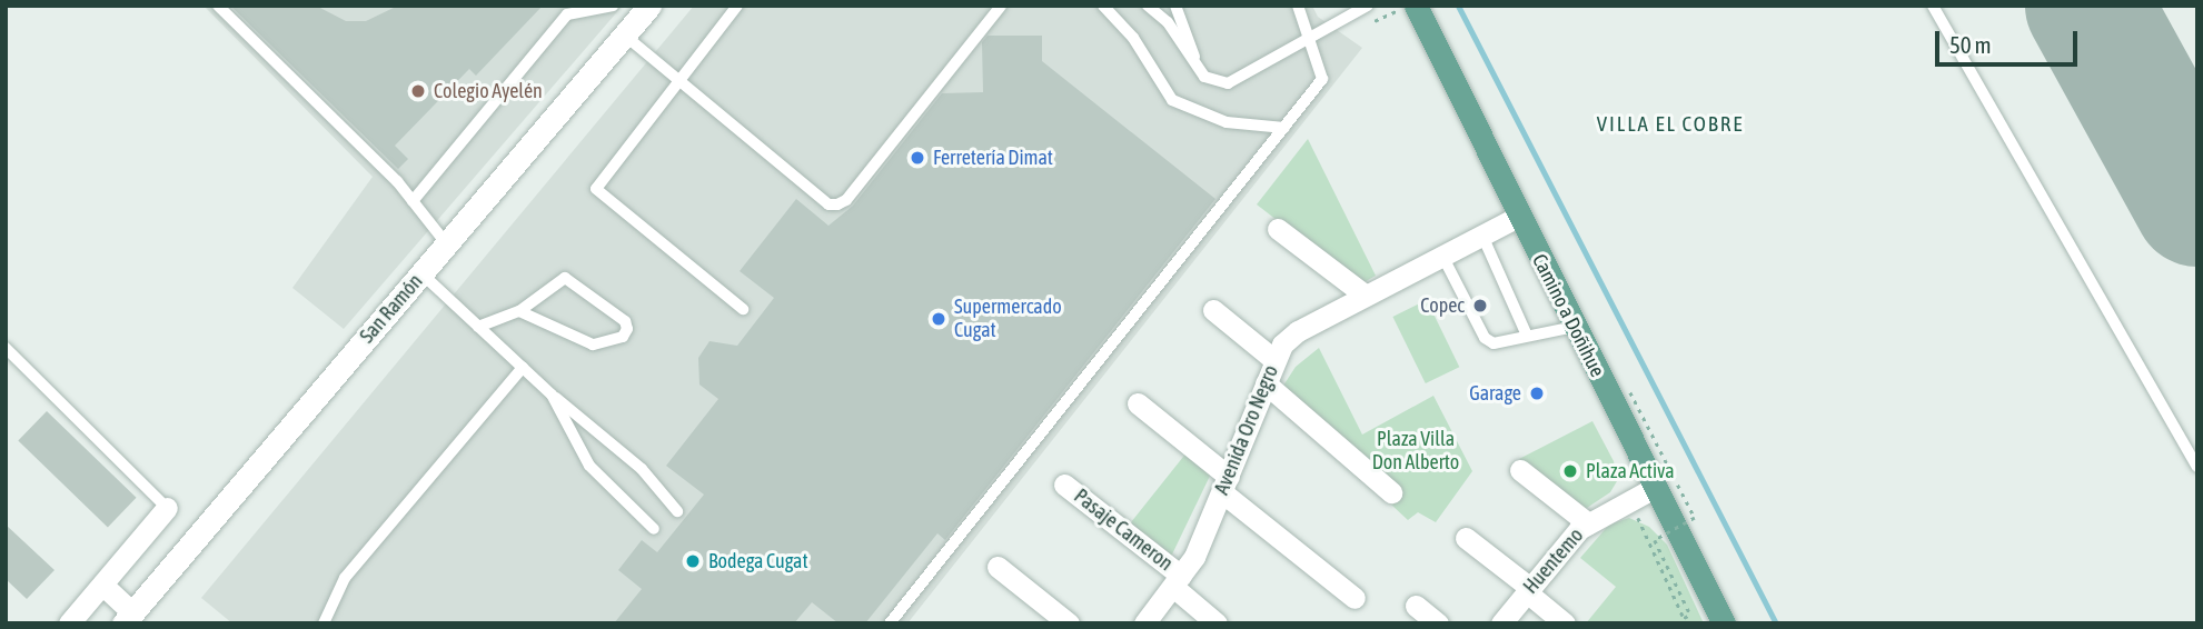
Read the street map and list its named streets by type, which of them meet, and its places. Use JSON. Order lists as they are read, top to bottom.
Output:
{
  "streets": {
    "main road": ["Camino a Doñihue"],
    "street": [
      "San Ramón",
      "Avenida Oro Negro",
      "Pasaje Cameron",
      "Huentemo"
    ]
  },
  "crossings": [
    ["Camino a Doñihue", "Avenida Oro Negro"],
    ["Camino a Doñihue", "Huentemo"],
    ["Avenida Oro Negro", "Pasaje Cameron"]
  ],
  "districts": ["VILLA EL COBRE"],
  "parks": ["Plaza Villa Don Alberto"],
  "places": [
    "Colegio Ayelén",
    "Ferretería Dimat",
    "Copec",
    "Supermercado Cugat",
    "Garage",
    "Plaza Activa",
    "Bodega Cugat"
  ],
  "scale_bar": "50 m"
}
